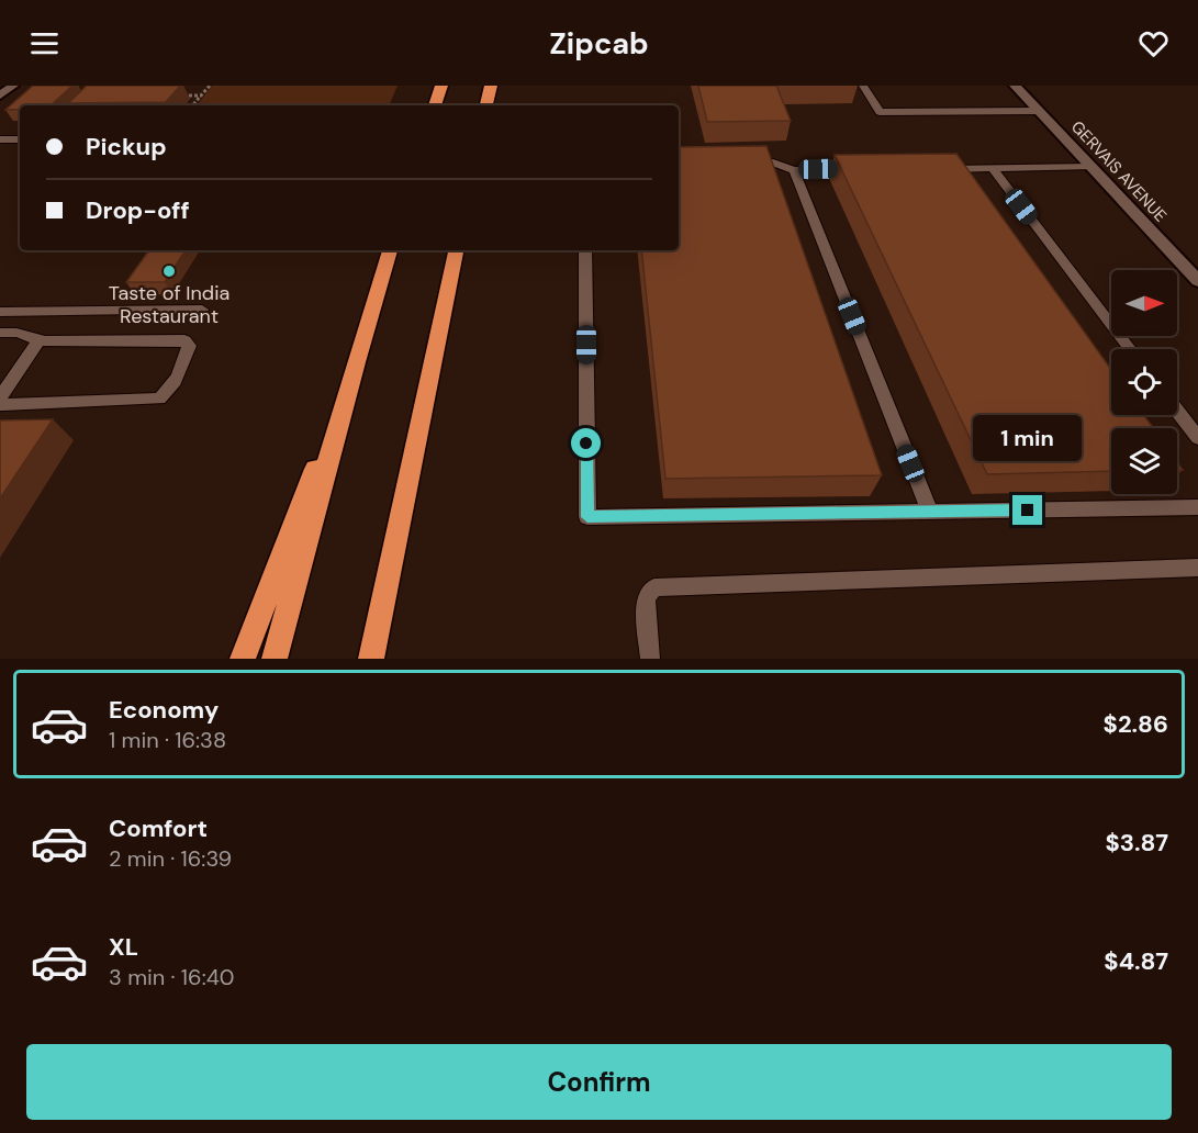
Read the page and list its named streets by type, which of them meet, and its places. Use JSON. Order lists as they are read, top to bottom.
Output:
{
  "streets": {
    "street": ["GERVAIS AVENUE"]
  },
  "places": ["Taste of India Restaurant"],
  "north": "right",
  "page": {
    "header": "Zipcab",
    "banner": ["Pickup", "Drop-off"],
    "bubble": "1 min",
    "list": [
      {
        "name": "Economy",
        "note": "1 min · 16:38",
        "value": "$2.86"
      },
      {
        "name": "Comfort",
        "note": "2 min · 16:39",
        "value": "$3.87"
      },
      {
        "name": "XL",
        "note": "3 min · 16:40",
        "value": "$4.87"
      }
    ],
    "buttons": "Confirm"
  }
}
